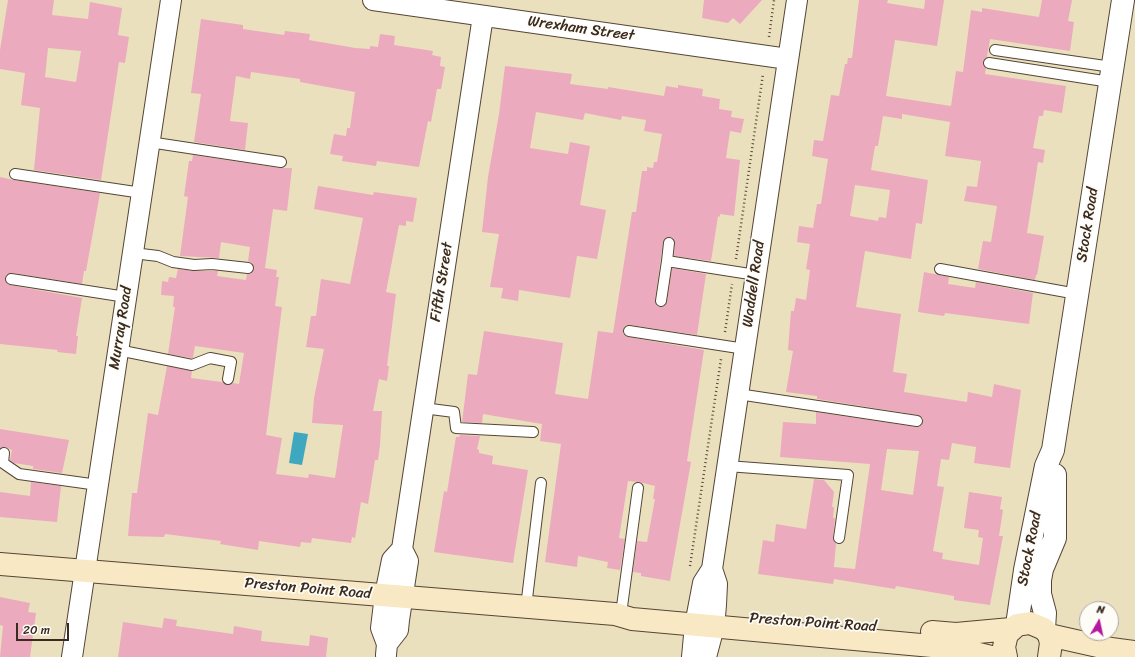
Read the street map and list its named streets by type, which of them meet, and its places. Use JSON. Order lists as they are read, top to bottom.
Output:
{
  "streets": {
    "main road": ["Stock Road", "Preston Point Road"],
    "street": [
      "Wrexham Street",
      "Fifth Street",
      "Waddell Road",
      "Murray Road"
    ]
  },
  "crossings": [
    ["Wrexham Street", "Fifth Street"],
    ["Wrexham Street", "Waddell Road"],
    ["Stock Road", "Preston Point Road"],
    ["Fifth Street", "Preston Point Road"],
    ["Waddell Road", "Preston Point Road"],
    ["Murray Road", "Preston Point Road"]
  ],
  "scale_bar": "20 m",
  "north": "top"
}
